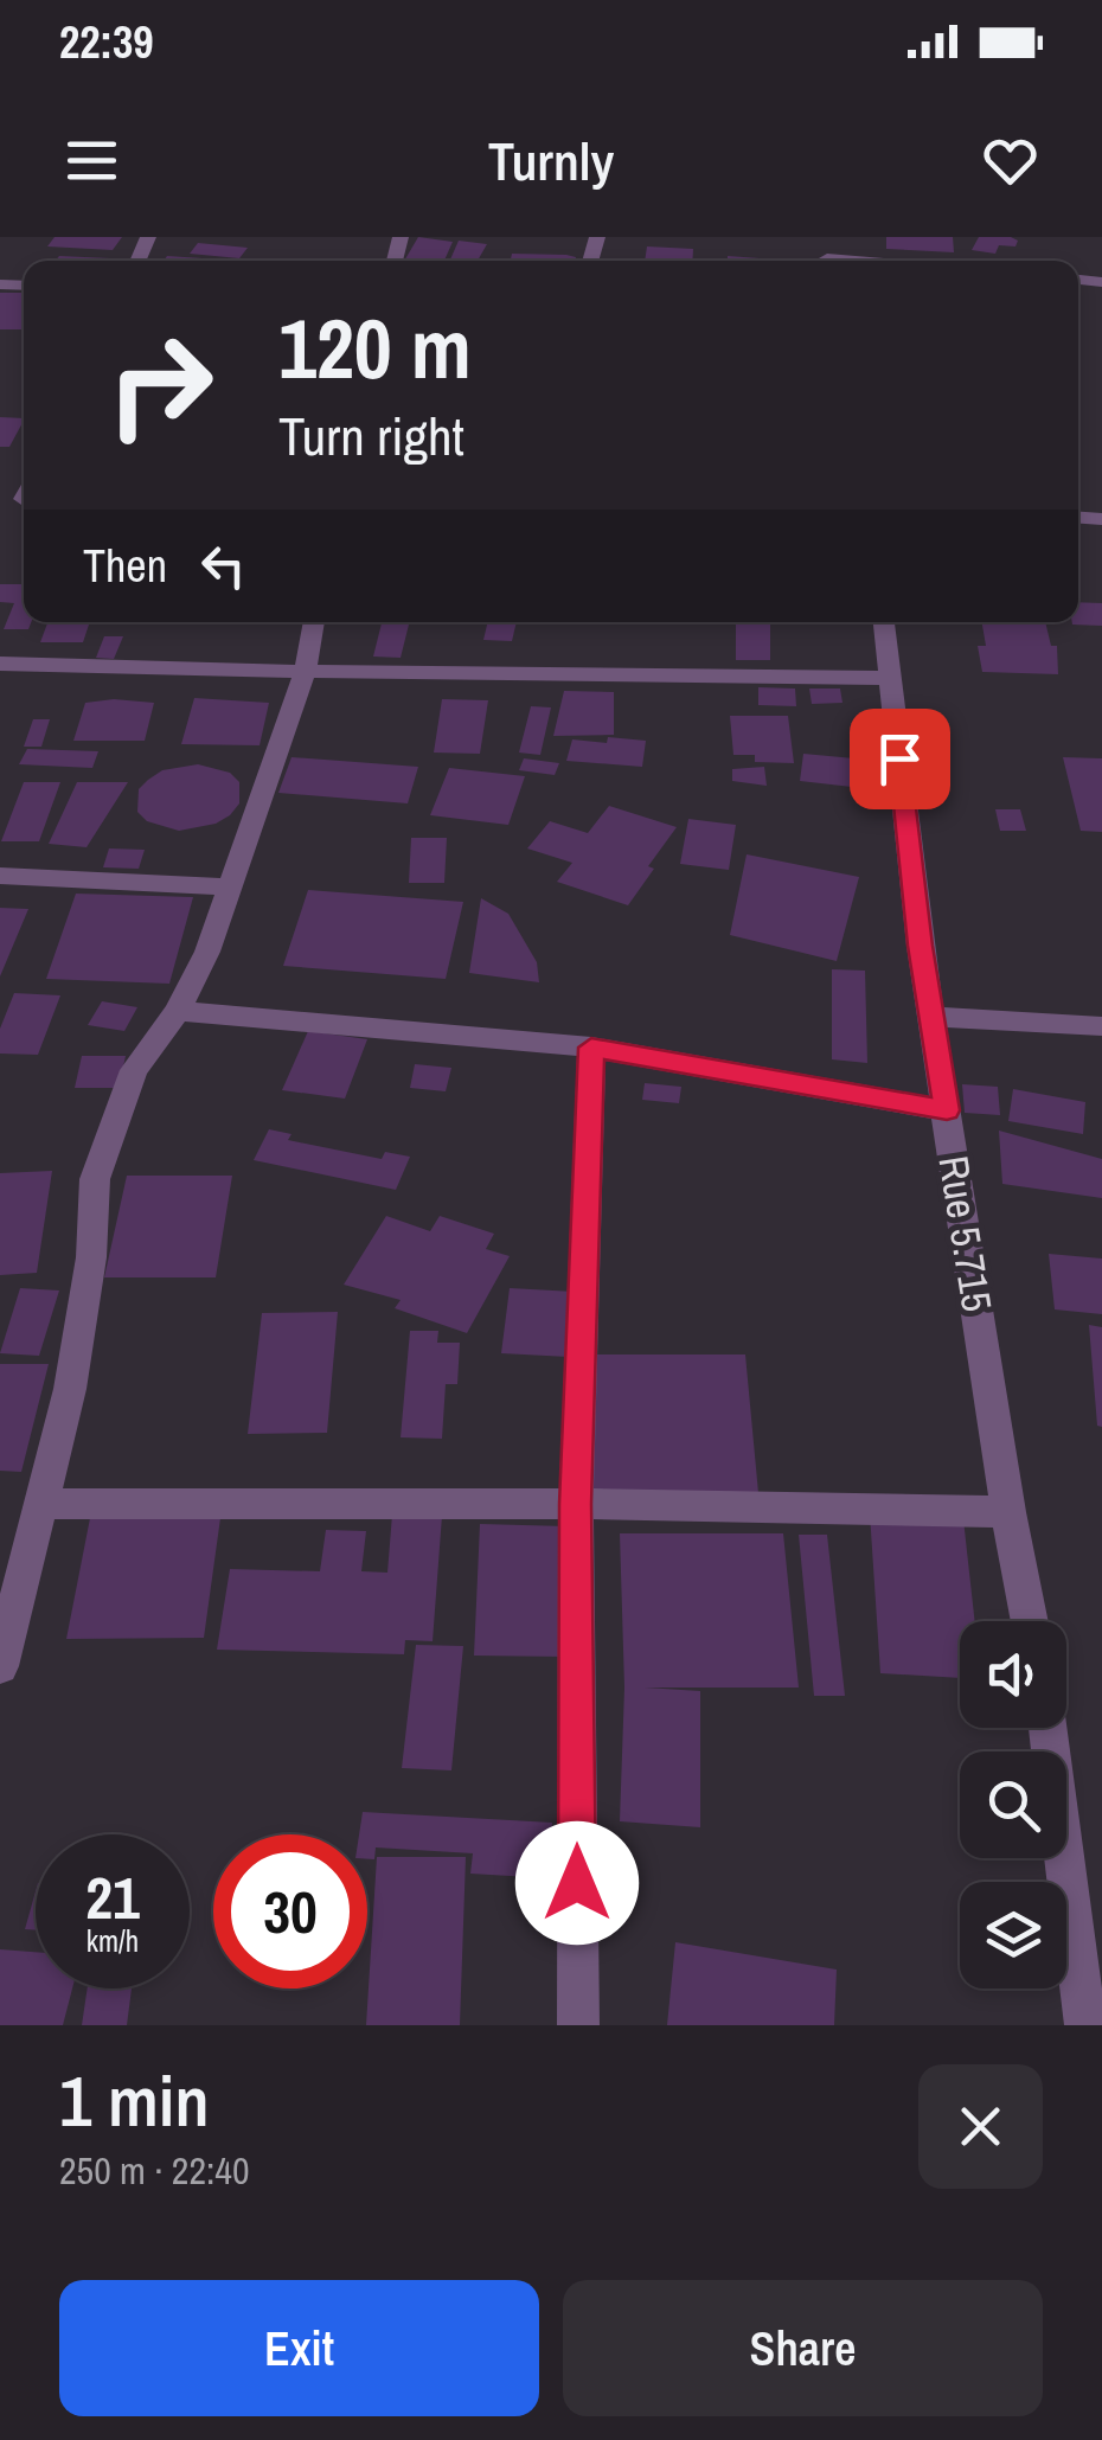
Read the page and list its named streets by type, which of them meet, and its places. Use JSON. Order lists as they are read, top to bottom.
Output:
{
  "streets": {
    "street": ["Rue 5.715"]
  },
  "page": {
    "status": "22:39",
    "header": "Turnly",
    "turn": ["120 m", "Turn right"],
    "then": "Then",
    "speed": "21 km/h",
    "limit": "30",
    "heading": ["1 min", "250 m · 22:40"],
    "buttons": ["Exit", "Share"]
  }
}
